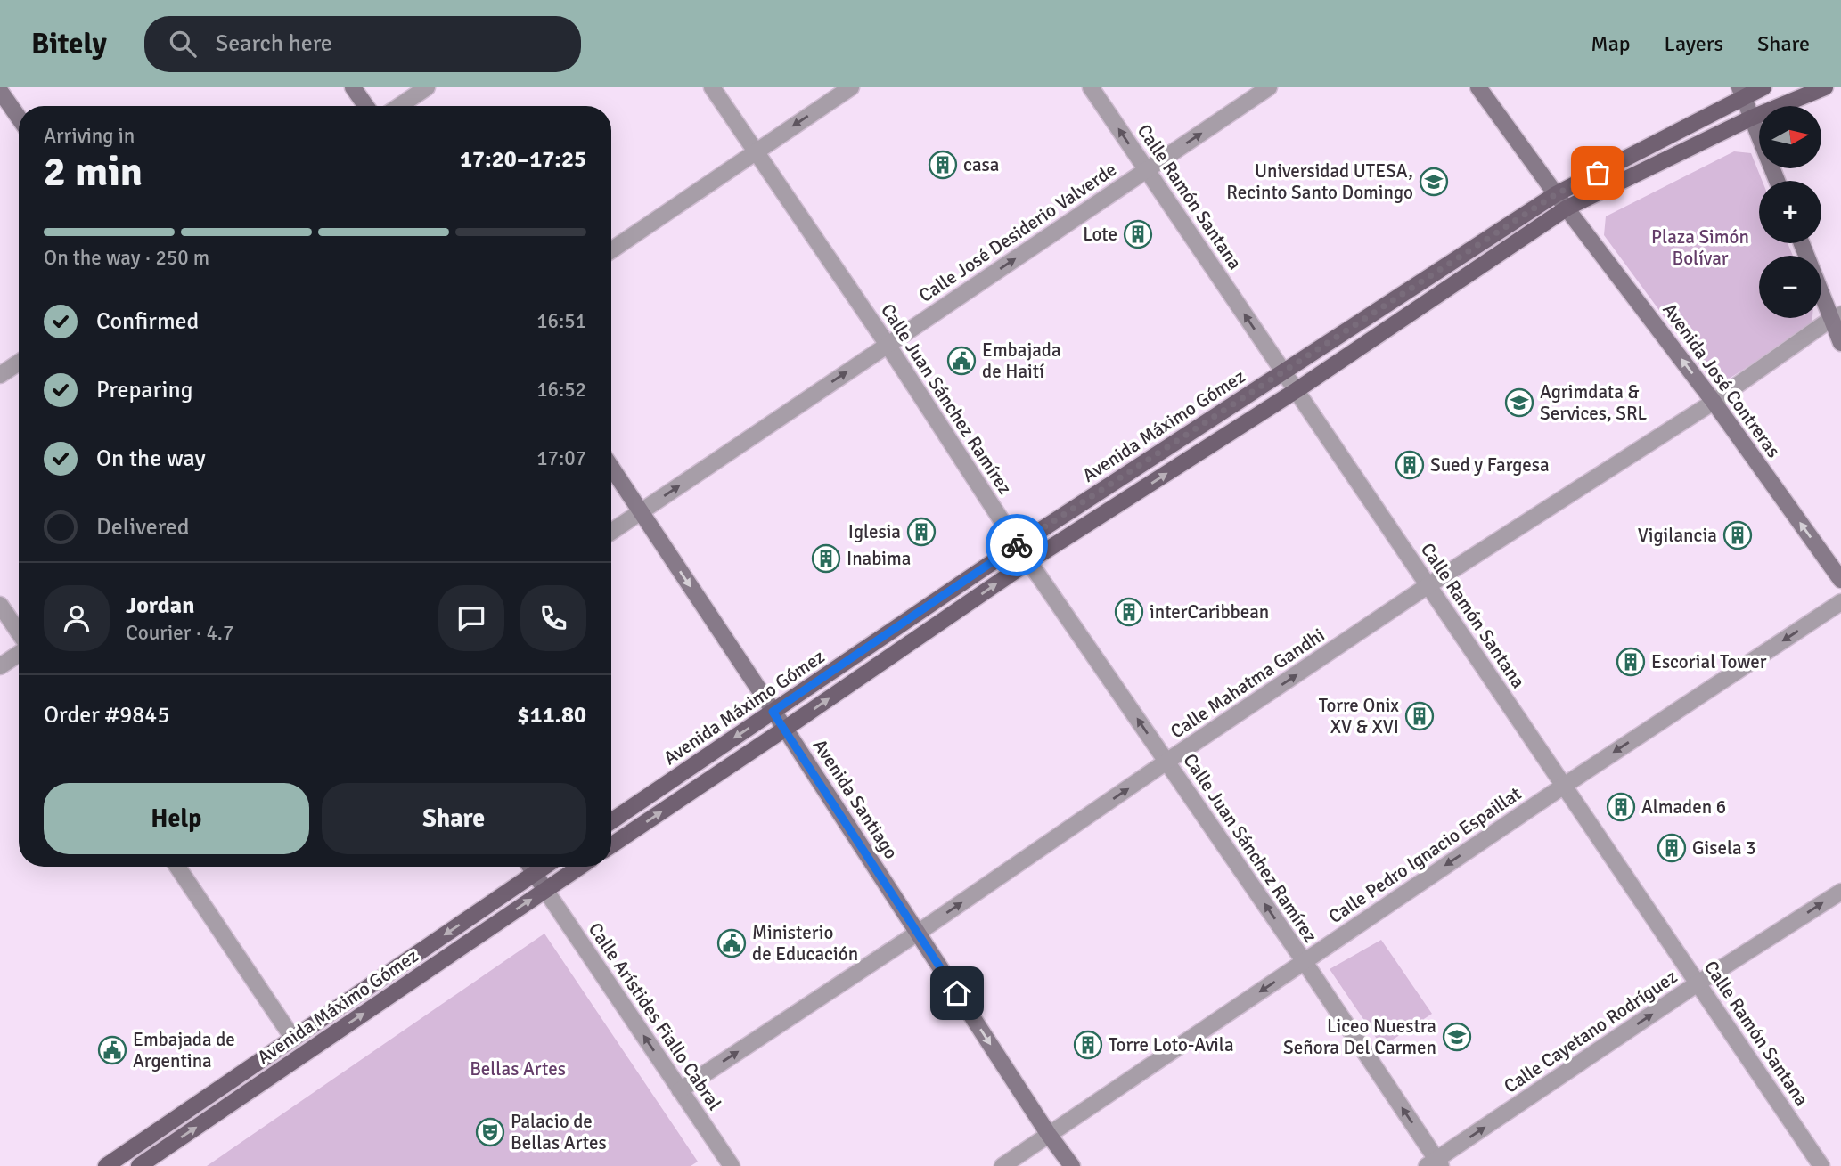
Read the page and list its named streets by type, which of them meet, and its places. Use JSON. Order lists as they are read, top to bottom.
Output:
{
  "streets": {
    "main road": ["Avenida José Contreras", "Avenida Máximo Gómez", "Avenida Santiago"],
    "street": [
      "Calle Ramón Santana",
      "Calle José Desiderio Valverde",
      "Calle Juan Sánchez Ramírez",
      "Calle Mahatma Gandhi",
      "Calle Pedro Ignacio Espaillat",
      "Calle Arístides Fiallo Cabral",
      "Calle Cayetano Rodríguez"
    ]
  },
  "crossings": [
    ["Calle Ramón Santana", "Calle José Desiderio Valverde"],
    ["Calle Ramón Santana", "Avenida Máximo Gómez"],
    ["Calle Ramón Santana", "Calle Mahatma Gandhi"],
    ["Calle Ramón Santana", "Calle Pedro Ignacio Espaillat"],
    ["Calle Ramón Santana", "Calle Cayetano Rodríguez"],
    ["Calle José Desiderio Valverde", "Calle Juan Sánchez Ramírez"],
    ["Calle José Desiderio Valverde", "Avenida Santiago"],
    ["Avenida José Contreras", "Avenida Máximo Gómez"],
    ["Avenida José Contreras", "Calle Mahatma Gandhi"],
    ["Calle Juan Sánchez Ramírez", "Avenida Máximo Gómez"],
    ["Calle Juan Sánchez Ramírez", "Calle Mahatma Gandhi"],
    ["Calle Juan Sánchez Ramírez", "Calle Pedro Ignacio Espaillat"],
    ["Calle Juan Sánchez Ramírez", "Calle Cayetano Rodríguez"],
    ["Avenida Máximo Gómez", "Avenida Santiago"],
    ["Avenida Máximo Gómez", "Calle Arístides Fiallo Cabral"],
    ["Calle Mahatma Gandhi", "Avenida Santiago"],
    ["Calle Mahatma Gandhi", "Calle Arístides Fiallo Cabral"],
    ["Avenida Santiago", "Calle Pedro Ignacio Espaillat"]
  ],
  "one_way": [
    "Calle José Desiderio Valverde",
    "Avenida José Contreras",
    "Calle Juan Sánchez Ramírez",
    "Calle Mahatma Gandhi",
    "Avenida Santiago",
    "Calle Pedro Ignacio Espaillat",
    "Calle Arístides Fiallo Cabral",
    "Calle Cayetano Rodríguez"
  ],
  "parks": ["Plaza Simón Bolívar", "Bellas Artes"],
  "places": {
    "building": [
      "casa",
      "Lote",
      "Sued y Fargesa",
      "Iglesia",
      "Vigilancia",
      "Inabima",
      "interCaribbean",
      "Escorial Tower",
      "Torre Onix XV & XVI",
      "Almaden 6",
      "Gisela 3",
      "Torre Loto-Avila"
    ],
    "school or university": ["Universidad UTESA, Recinto Santo Domingo", "Agrimdata & Services, SRL", "Liceo Nuestra Señora Del Carmen"],
    "public building": ["Embajada de Haití", "Ministerio de Educación", "Embajada de Argentina"],
    "theatre": ["Palacio de Bellas Artes"]
  },
  "north": "right",
  "page": {
    "header": "Bitely",
    "search": "Search here",
    "nav": ["Map", "Layers", "Share"],
    "map_buttons": ["+", "−"],
    "heading": ["2 min", "Arriving in", "17:20–17:25"],
    "panel": [
      "Jordan",
      "Courier · 4.7",
      "Order #9845",
      "$11.80"
    ],
    "bar": "On the way · 250 m",
    "list": [
      ["Confirmed", "16:51"],
      ["Preparing", "16:52"],
      ["On the way", "17:07"],
      "Delivered"
    ],
    "buttons": ["Help", "Share"]
  }
}
